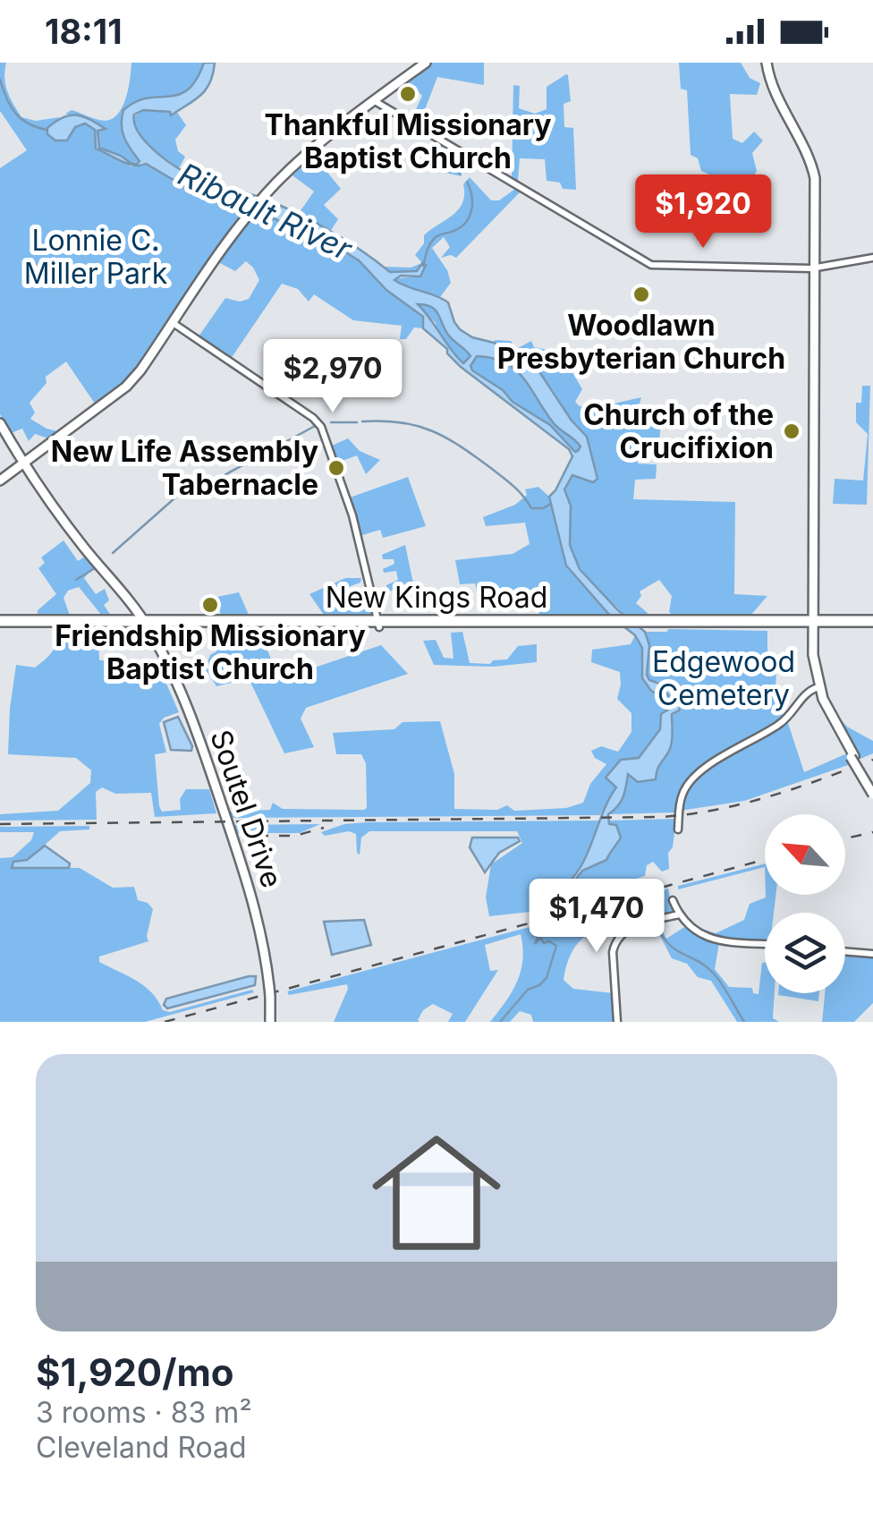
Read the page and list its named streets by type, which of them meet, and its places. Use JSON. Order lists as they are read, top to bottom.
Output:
{
  "streets": {
    "highway": ["New Kings Road"],
    "main road": ["Soutel Drive"]
  },
  "crossings": [
    ["New Kings Road", "Soutel Drive"]
  ],
  "water": ["Ribault River"],
  "parks": ["Lonnie C. Miller Park", "Edgewood Cemetery"],
  "places": [
    "Thankful Missionary Baptist Church",
    "Woodlawn Presbyterian Church",
    "Church of the Crucifixion",
    "New Life Assembly Tabernacle",
    "Friendship Missionary Baptist Church"
  ],
  "north": "top left",
  "page": {
    "status": "18:11",
    "price": ["$1,920", "$2,970", "$1,470"],
    "list": [
      {
        "name": "$1,920/mo",
        "note": "3 rooms · 83 m² · Cleveland Road"
      }
    ]
  }
}
